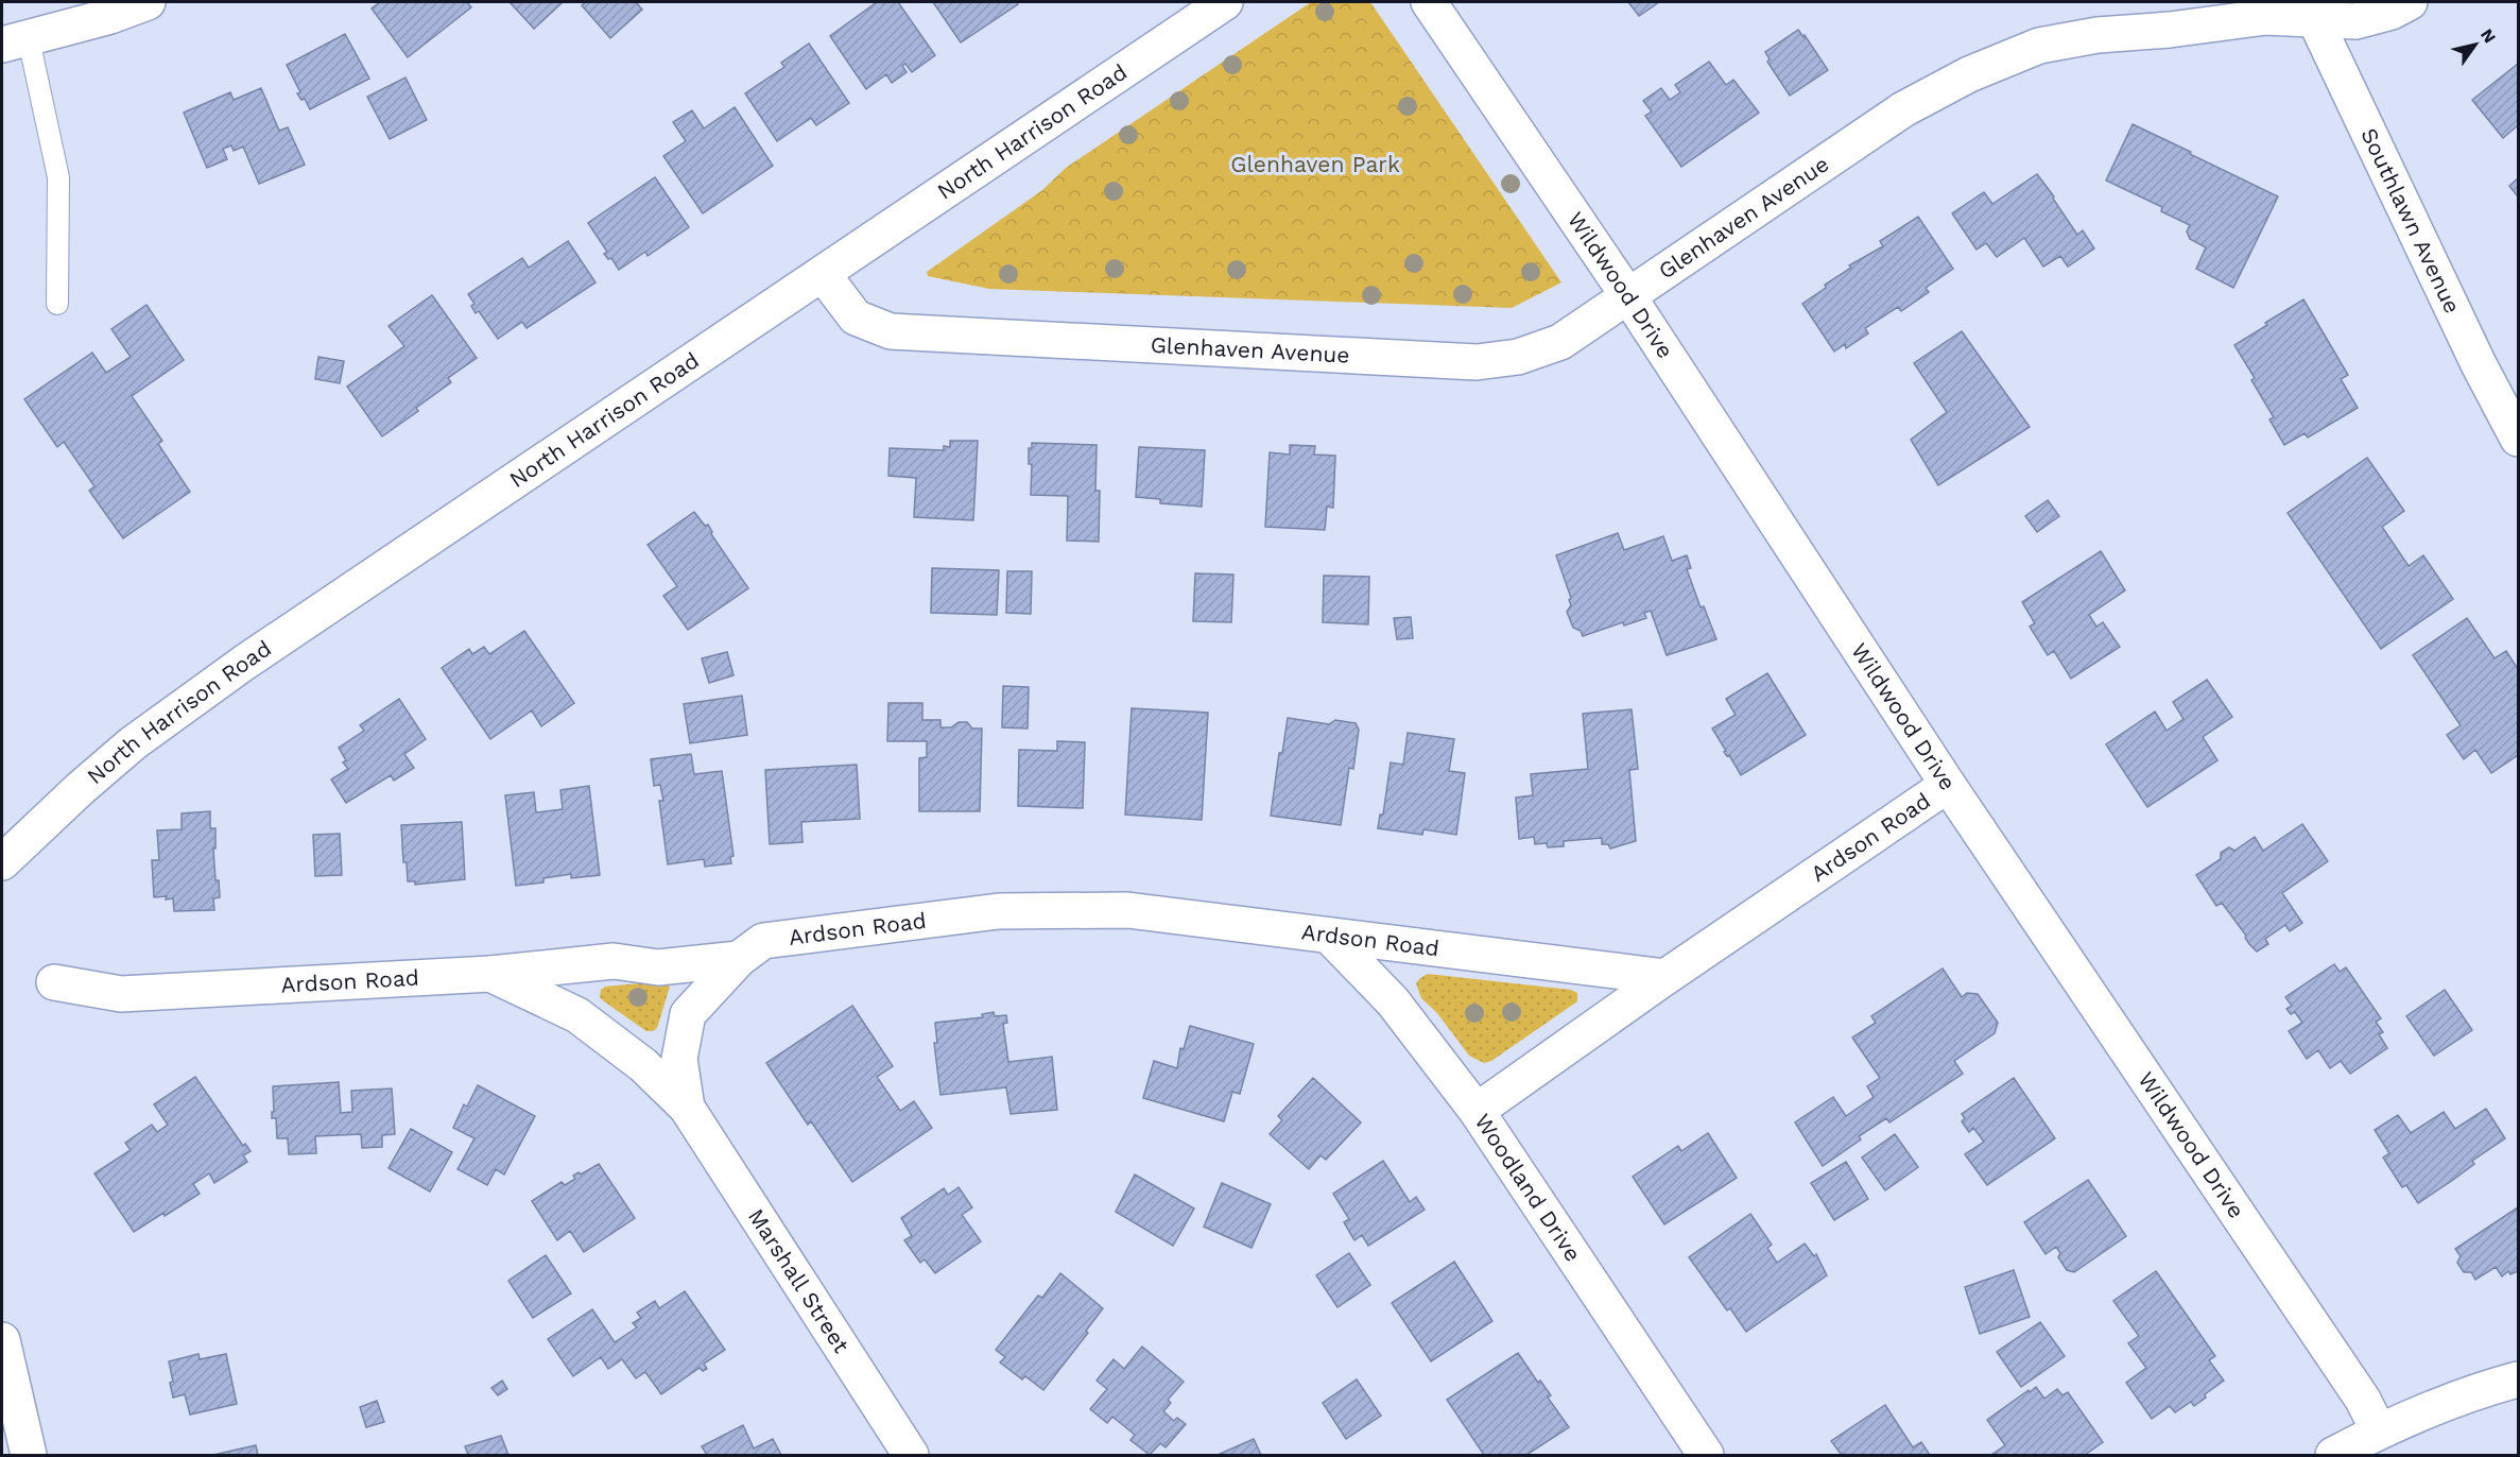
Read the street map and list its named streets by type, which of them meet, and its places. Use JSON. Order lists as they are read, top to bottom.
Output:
{
  "streets": {
    "street": [
      "North Harrison Road",
      "Glenhaven Avenue",
      "Southlawn Avenue",
      "Wildwood Drive",
      "Ardson Road",
      "Woodland Drive",
      "Marshall Street"
    ]
  },
  "crossings": [
    ["North Harrison Road", "Glenhaven Avenue"],
    ["Glenhaven Avenue", "Southlawn Avenue"],
    ["Glenhaven Avenue", "Wildwood Drive"],
    ["Wildwood Drive", "Ardson Road"],
    ["Ardson Road", "Woodland Drive"],
    ["Ardson Road", "Marshall Street"]
  ],
  "parks": ["Glenhaven Park"],
  "north": "top right"
}
